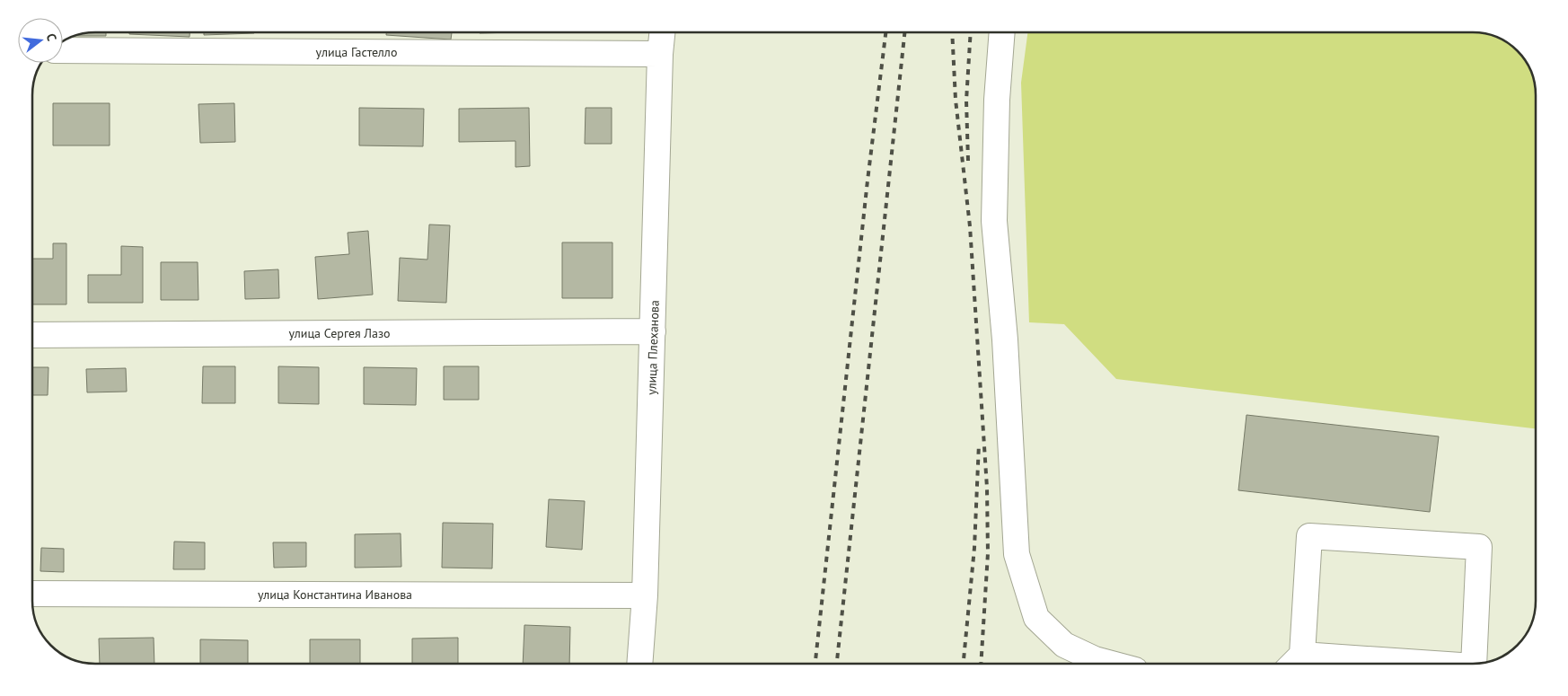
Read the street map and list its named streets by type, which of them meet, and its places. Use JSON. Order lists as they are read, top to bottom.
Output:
{
  "streets": {
    "street": [
      "улица Гастелло",
      "улица Сергея Лазо",
      "улица Плеханова",
      "улица Константина Иванова"
    ]
  },
  "crossings": [
    ["улица Гастелло", "улица Плеханова"],
    ["улица Сергея Лазо", "улица Плеханова"],
    ["улица Плеханова", "улица Константина Иванова"]
  ],
  "north": "right"
}
